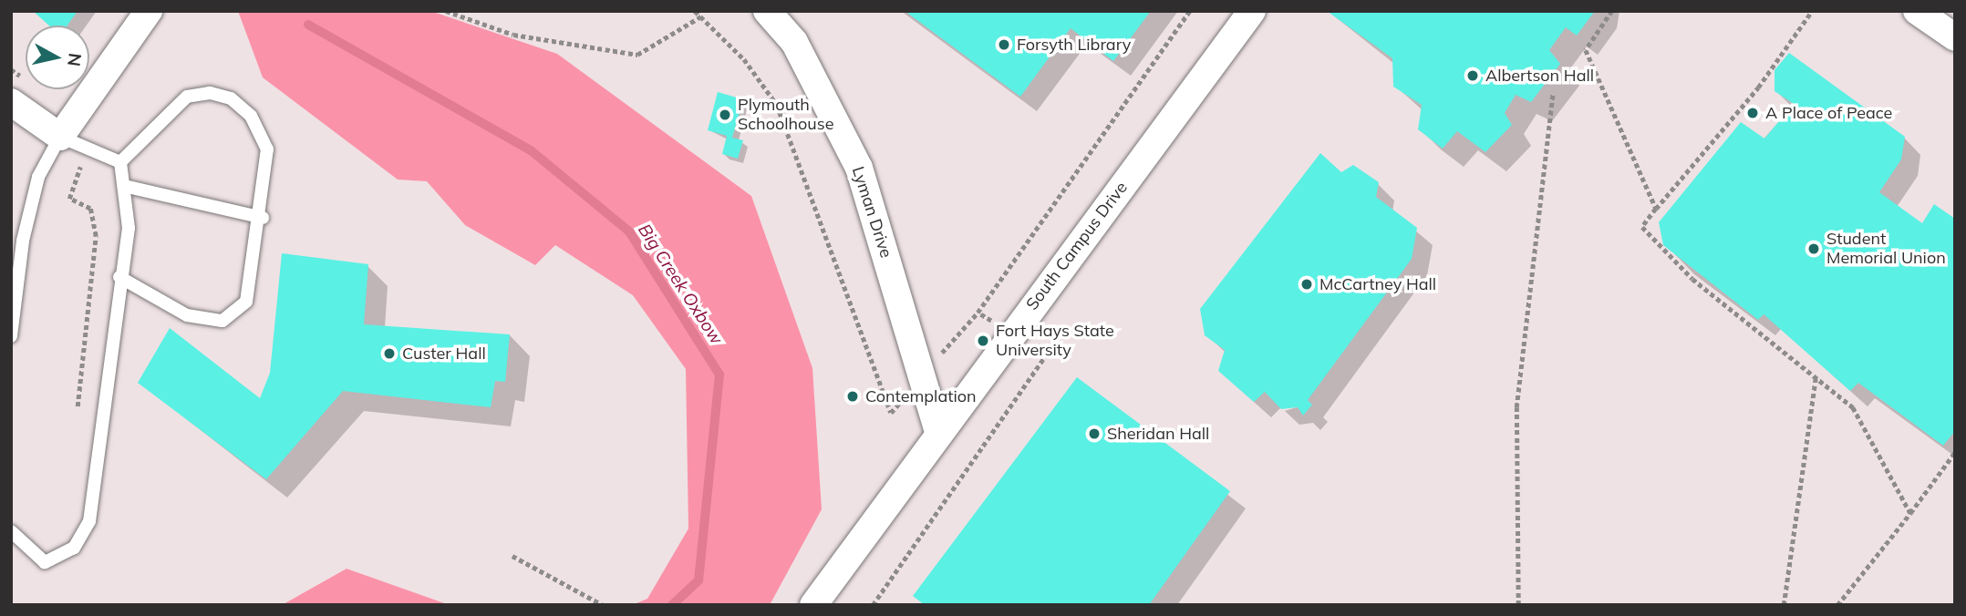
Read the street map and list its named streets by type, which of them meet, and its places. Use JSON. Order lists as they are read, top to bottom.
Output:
{
  "streets": {
    "street": ["Lyman Drive", "South Campus Drive"]
  },
  "crossings": [
    ["Lyman Drive", "South Campus Drive"]
  ],
  "water": ["Big Creek Oxbow"],
  "places": [
    "Forsyth Library",
    "Albertson Hall",
    "A Place of Peace",
    "Plymouth Schoolhouse",
    "Student Memorial Union",
    "McCartney Hall",
    "Fort Hays State University",
    "Custer Hall",
    "Contemplation",
    "Sheridan Hall"
  ],
  "north": "right"
}
